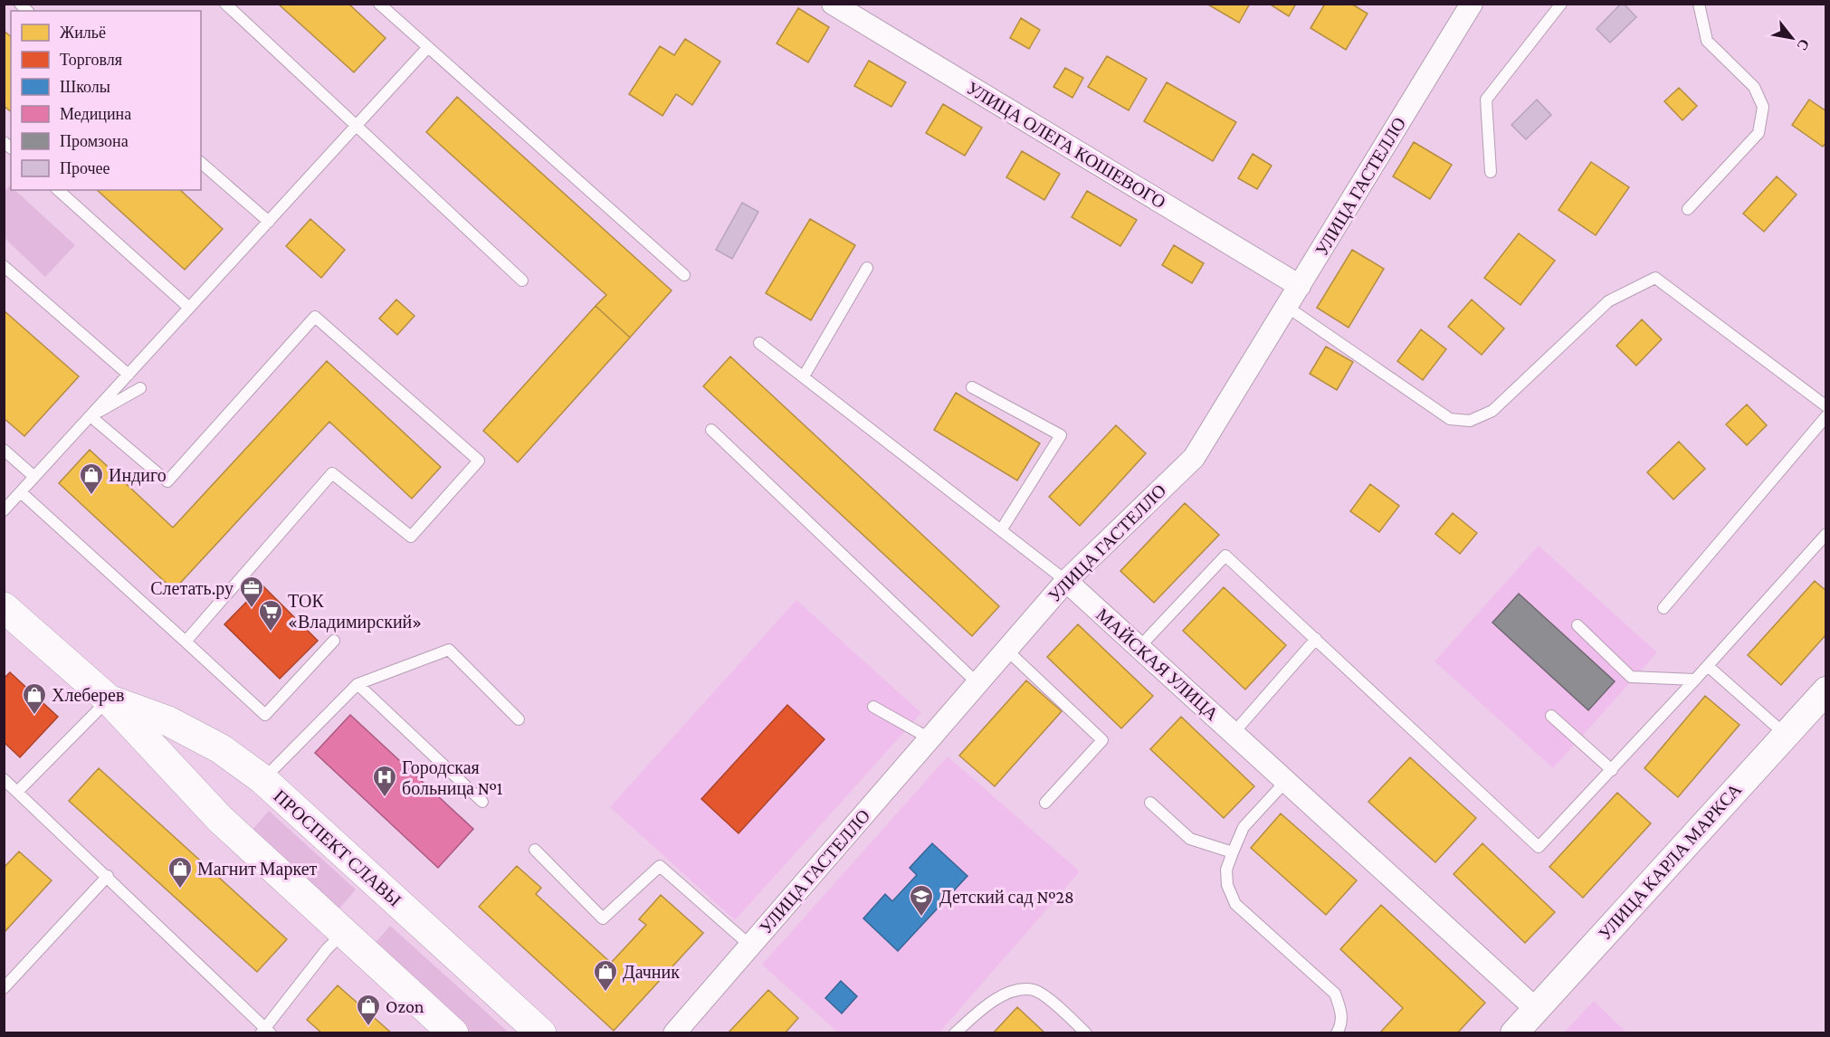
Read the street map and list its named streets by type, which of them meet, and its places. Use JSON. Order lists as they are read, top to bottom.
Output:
{
  "streets": {
    "main road": ["ПРОСПЕКТ СЛАВЫ"],
    "street": [
      "УЛИЦА ОЛЕГА КОШЕВОГО",
      "УЛИЦА ГАСТЕЛЛО",
      "МАЙСКАЯ УЛИЦА",
      "УЛИЦА КАРЛА МАРКСА"
    ]
  },
  "crossings": [
    ["УЛИЦА ОЛЕГА КОШЕВОГО", "УЛИЦА ГАСТЕЛЛО"],
    ["УЛИЦА ГАСТЕЛЛО", "МАЙСКАЯ УЛИЦА"],
    ["МАЙСКАЯ УЛИЦА", "УЛИЦА КАРЛА МАРКСА"]
  ],
  "places": {
    "shop": [
      "Индиго",
      "Хлеберев",
      "Магнит Маркет",
      "Дачник",
      "Ozon"
    ],
    "office": ["Слетать.ру"],
    "supermarket": ["ТОК «Владимирский»"],
    "hospital": ["Городская больница №1"],
    "school or university": ["Детский сад №28"]
  },
  "legend": [
    "Жильё",
    "Торговля",
    "Школы",
    "Медицина",
    "Промзона",
    "Прочее"
  ],
  "north": "bottom right"
}
